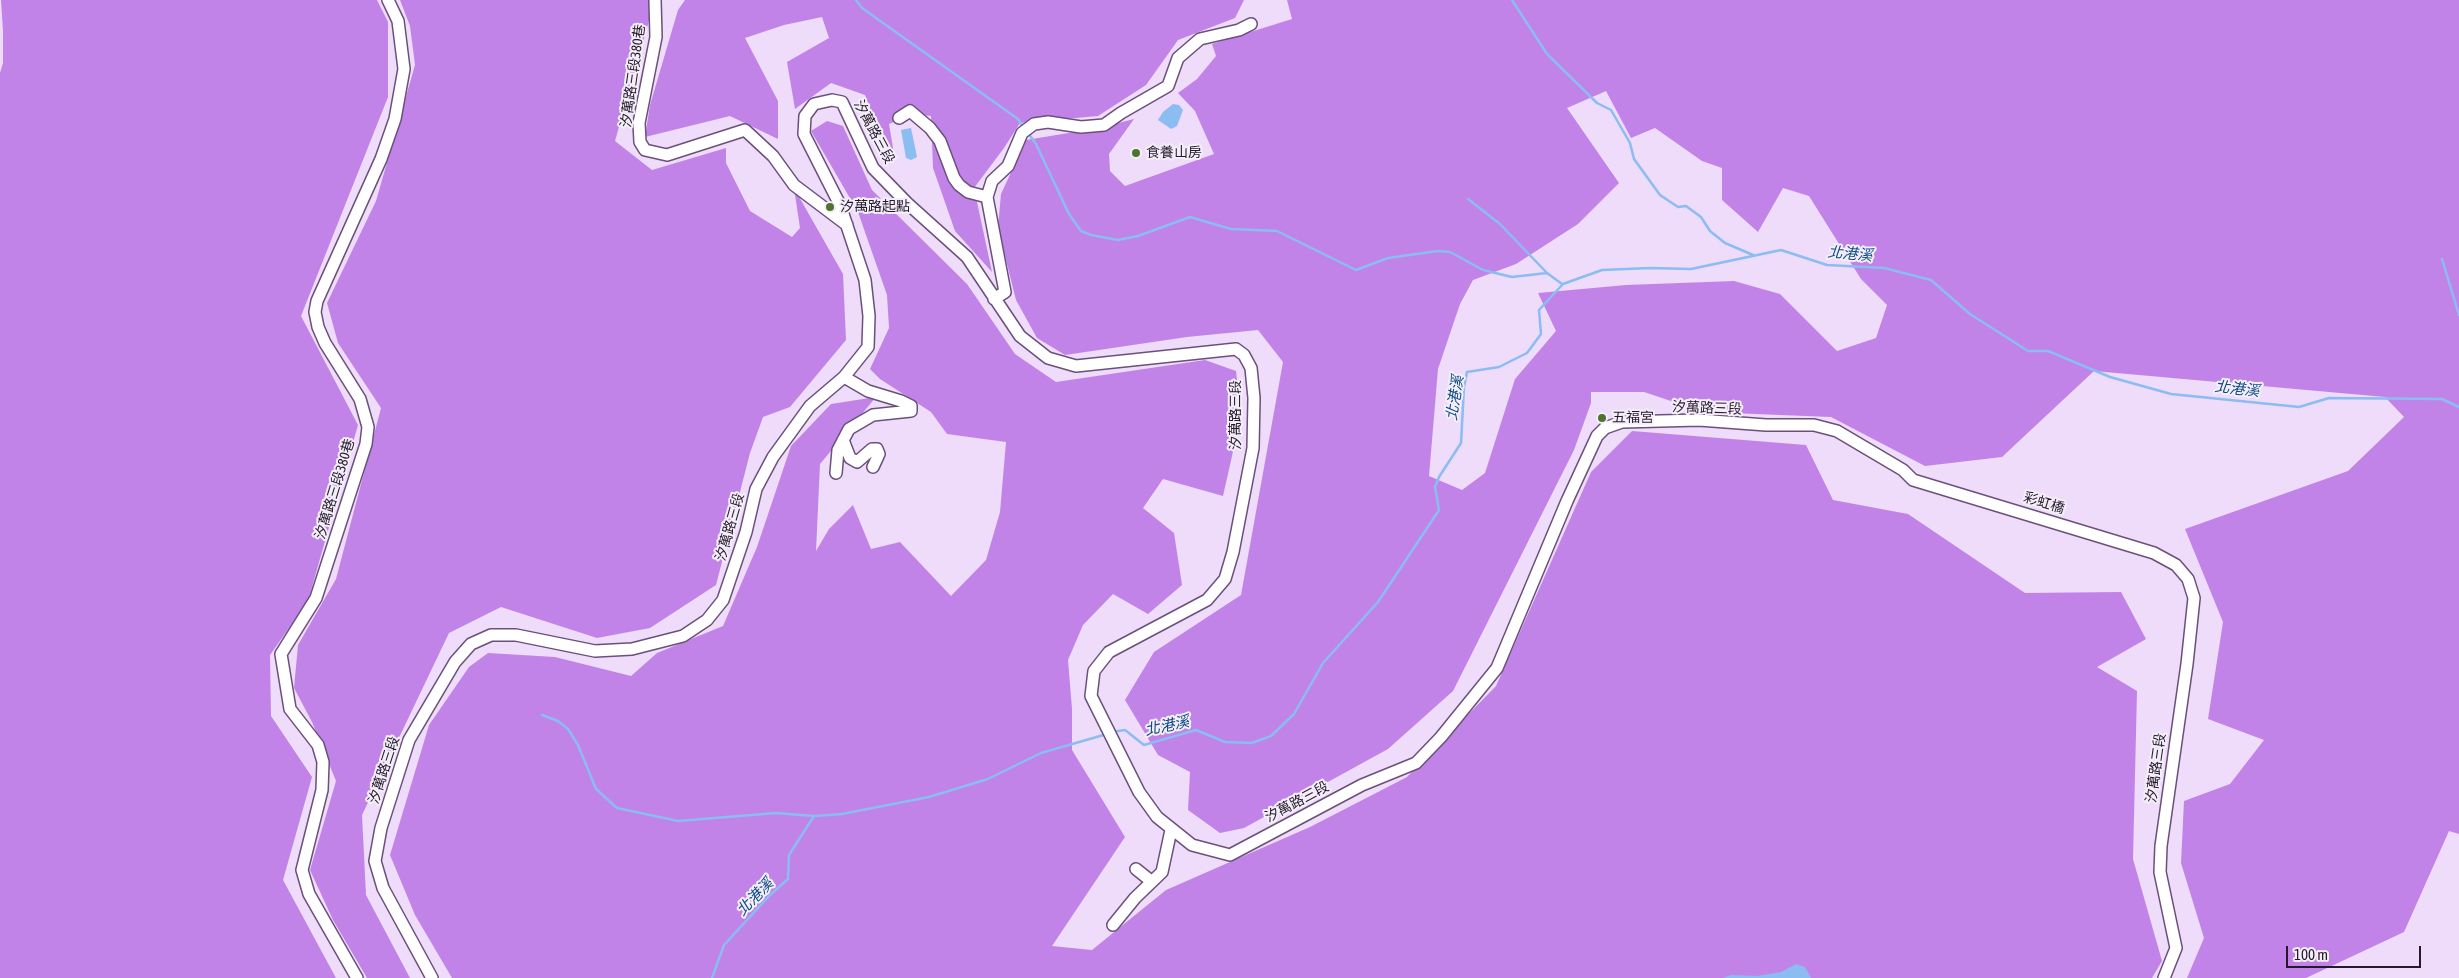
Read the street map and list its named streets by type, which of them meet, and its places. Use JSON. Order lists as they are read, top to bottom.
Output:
{
  "streets": {
    "street": ["汐萬路三段380巷", "汐萬路三段", "彩虹橋"]
  },
  "crossings": [
    ["汐萬路三段380巷", "汐萬路三段"],
    ["汐萬路三段", "彩虹橋"]
  ],
  "water": ["北港溪"],
  "places": ["食養山房", "汐萬路起點", "五福宮"],
  "scale_bar": "100 m"
}
